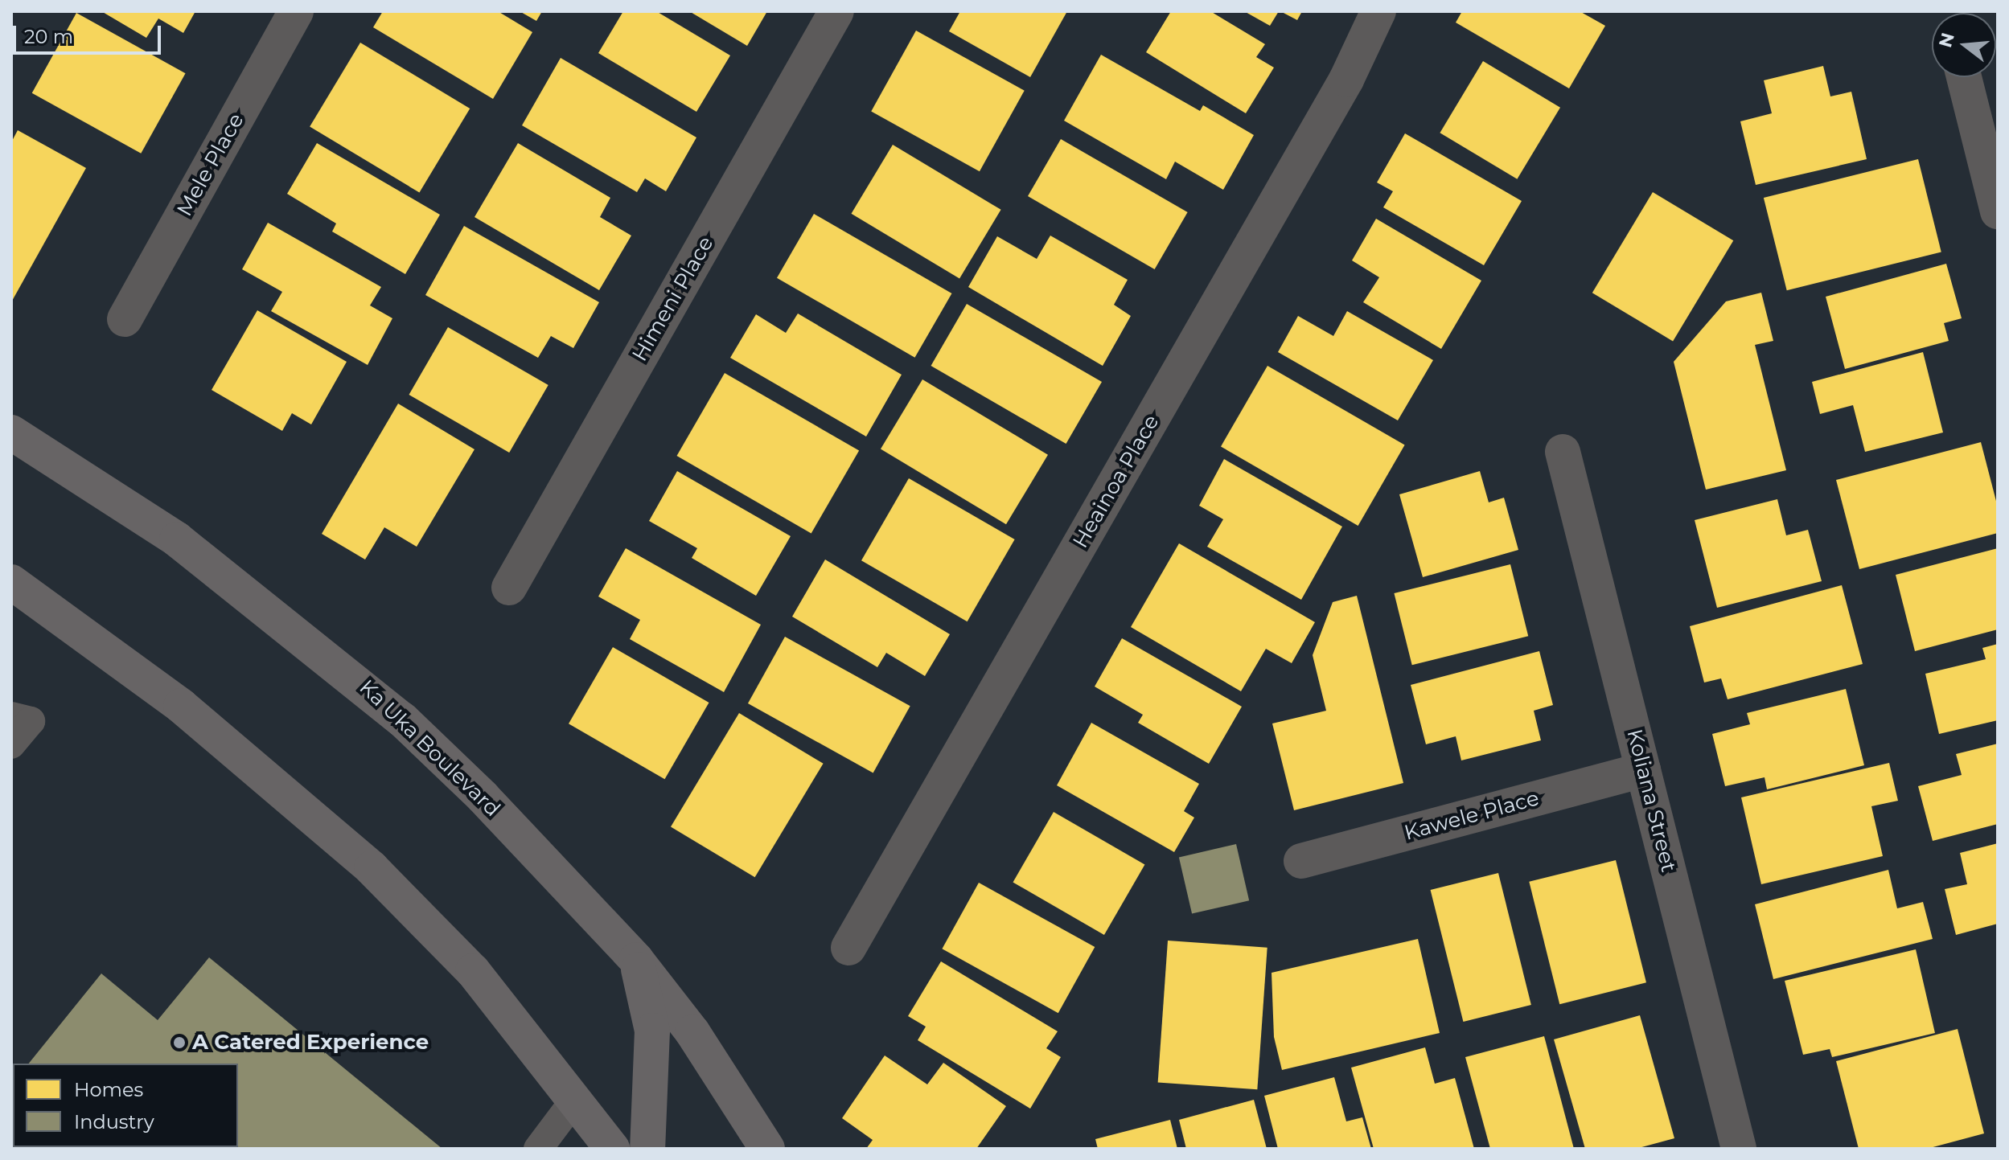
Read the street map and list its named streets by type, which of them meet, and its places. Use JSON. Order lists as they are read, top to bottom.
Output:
{
  "streets": {
    "main road": ["Ka Uka Boulevard"],
    "street": [
      "Mele Place",
      "Himeni Place",
      "Heainoa Place",
      "Koliana Street",
      "Kawele Place"
    ]
  },
  "crossings": [
    ["Koliana Street", "Kawele Place"]
  ],
  "places": ["A Catered Experience"],
  "legend": ["Homes", "Industry"],
  "scale_bar": "20 m",
  "north": "left"
}
